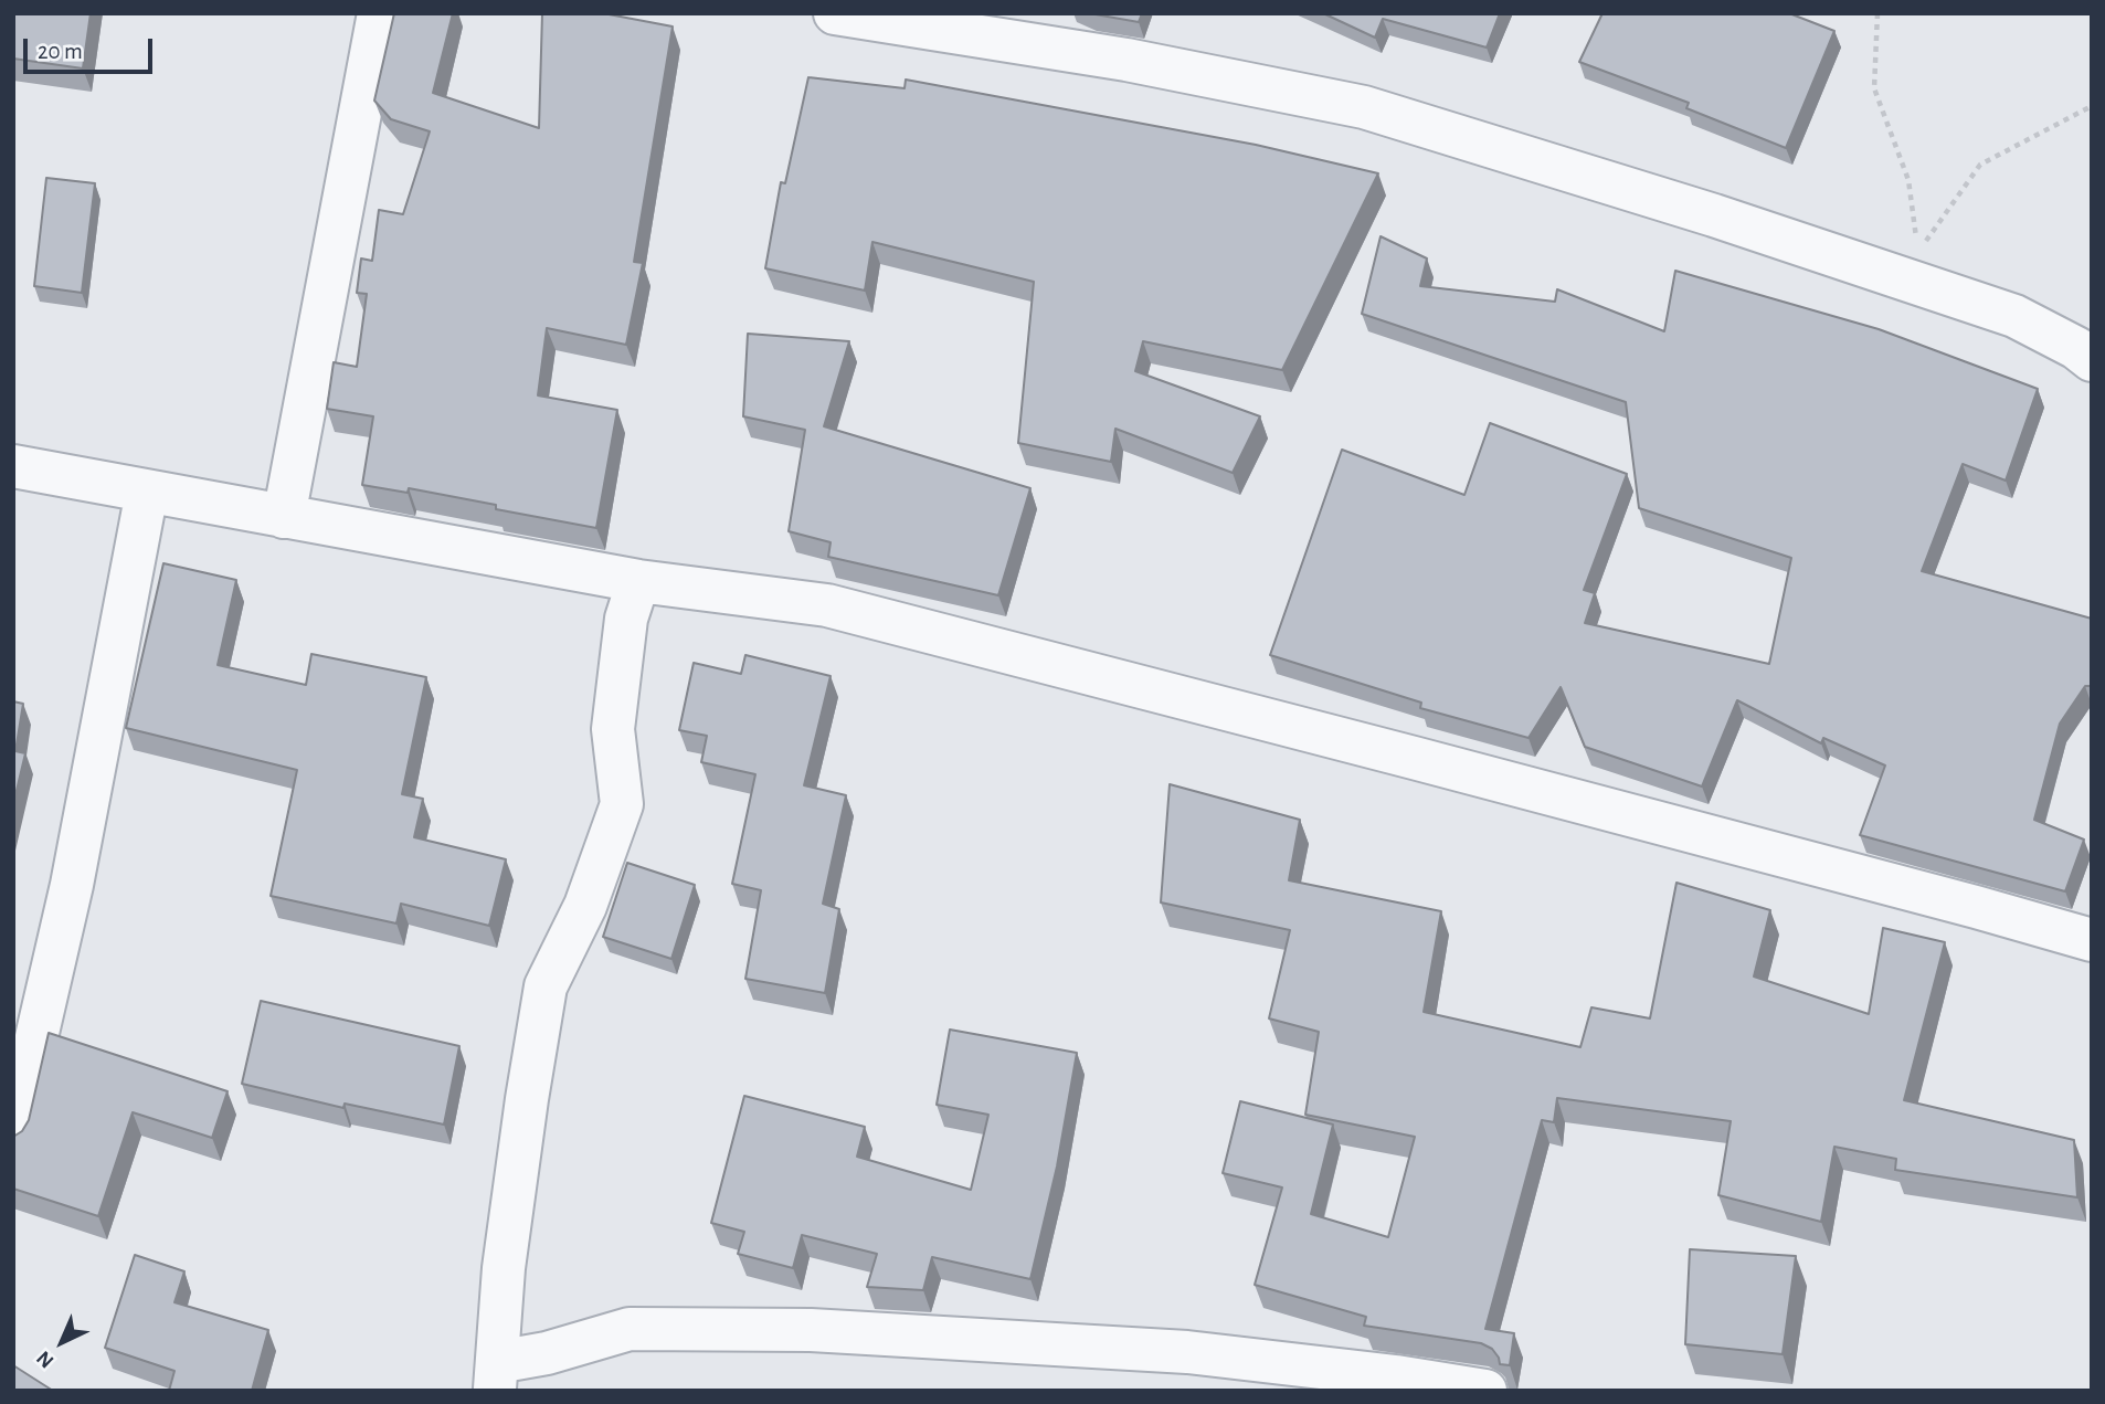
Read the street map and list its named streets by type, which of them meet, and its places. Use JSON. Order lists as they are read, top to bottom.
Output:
{
  "scale_bar": "20 m",
  "north": "bottom left"
}
